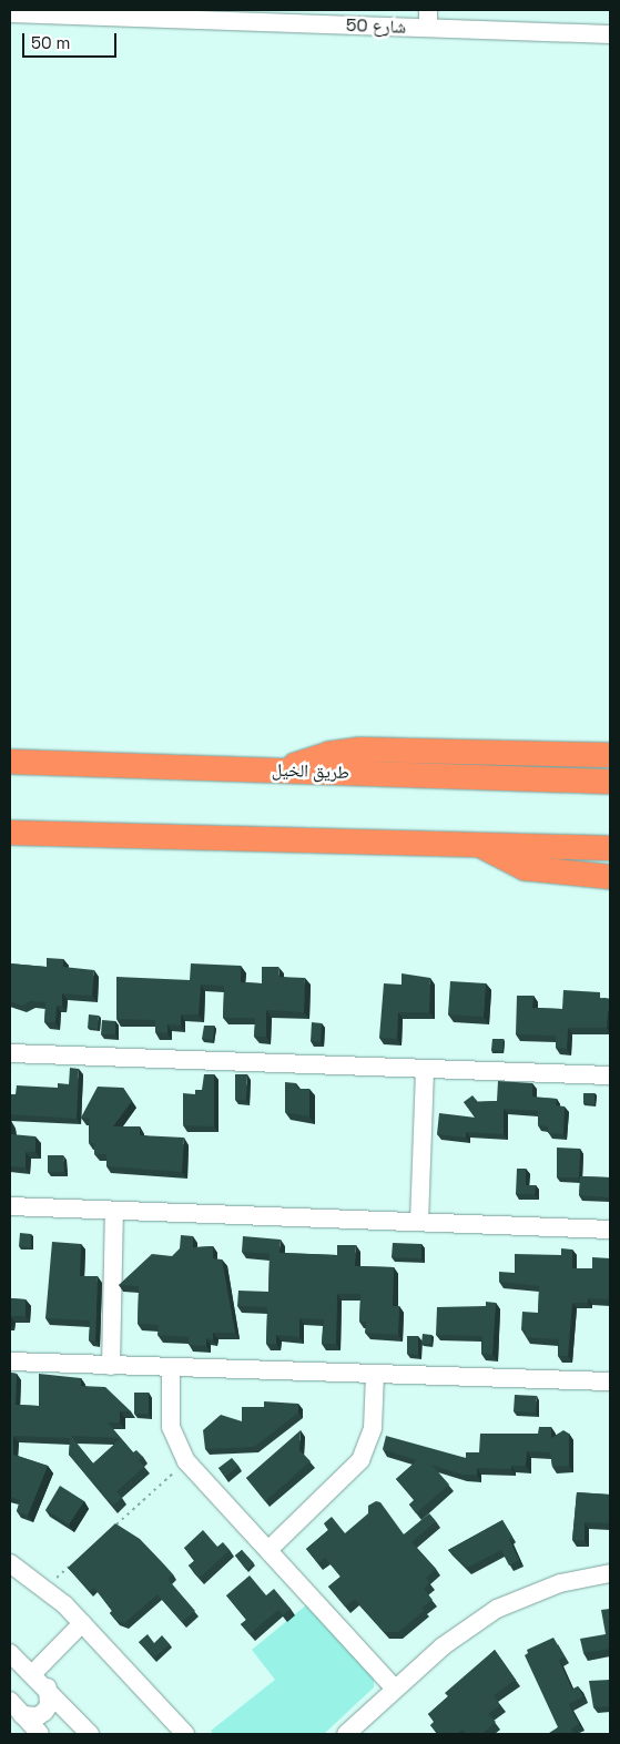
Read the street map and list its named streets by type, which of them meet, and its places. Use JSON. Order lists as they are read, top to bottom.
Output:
{
  "streets": {
    "highway": ["طريق الخيل"],
    "street": ["شارع 50"]
  },
  "scale_bar": "50 m"
}
